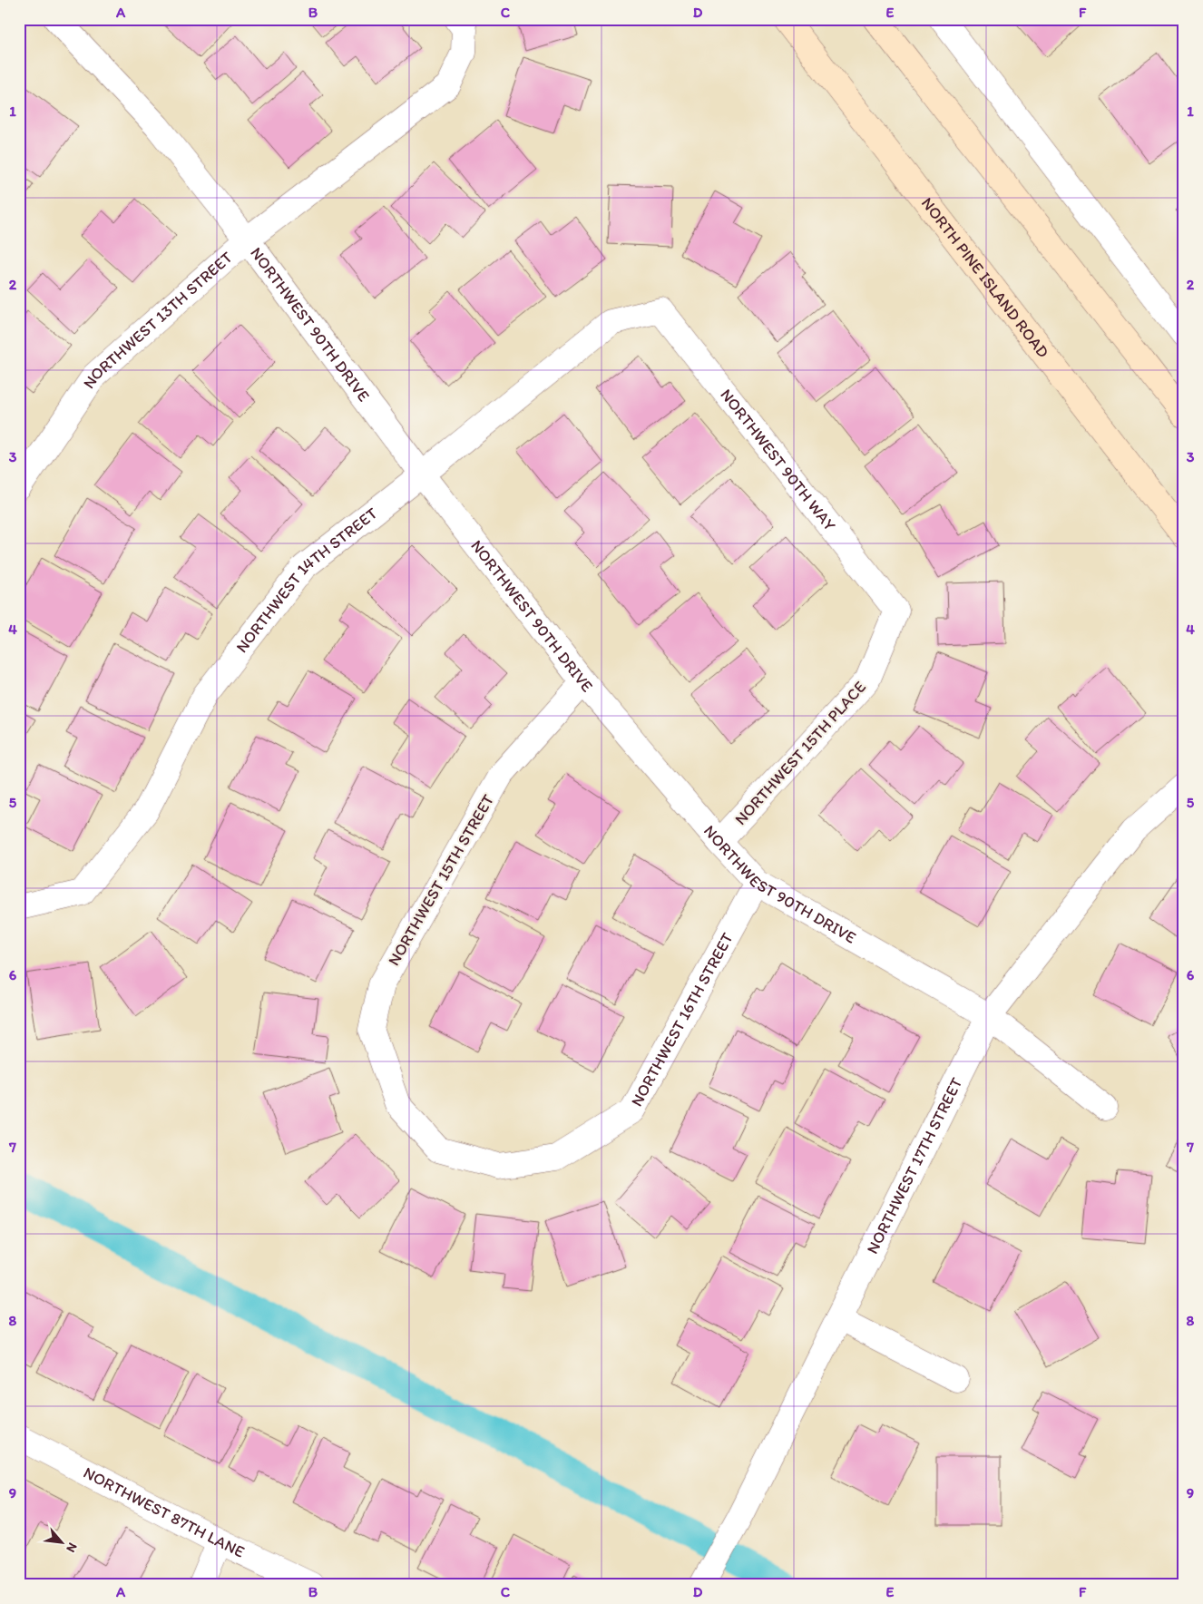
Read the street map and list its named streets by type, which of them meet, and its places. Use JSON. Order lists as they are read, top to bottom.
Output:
{
  "streets": {
    "main road": ["NORTH PINE ISLAND ROAD"],
    "street": [
      "NORTHWEST 13TH STREET",
      "NORTHWEST 90TH DRIVE",
      "NORTHWEST 90TH WAY",
      "NORTHWEST 14TH STREET",
      "NORTHWEST 15TH PLACE",
      "NORTHWEST 15TH STREET",
      "NORTHWEST 16TH STREET",
      "NORTHWEST 17TH STREET",
      "NORTHWEST 87TH LANE"
    ]
  },
  "crossings": [
    ["NORTHWEST 13TH STREET", "NORTHWEST 90TH DRIVE"],
    ["NORTHWEST 90TH DRIVE", "NORTHWEST 14TH STREET"],
    ["NORTHWEST 90TH DRIVE", "NORTHWEST 15TH PLACE"],
    ["NORTHWEST 90TH DRIVE", "NORTHWEST 15TH STREET"],
    ["NORTHWEST 90TH DRIVE", "NORTHWEST 16TH STREET"],
    ["NORTHWEST 90TH DRIVE", "NORTHWEST 17TH STREET"],
    ["NORTHWEST 90TH WAY", "NORTHWEST 14TH STREET"],
    ["NORTHWEST 90TH WAY", "NORTHWEST 15TH PLACE"],
    ["NORTHWEST 15TH STREET", "NORTHWEST 16TH STREET"]
  ],
  "north": "bottom right",
  "grid": {
    "columns": [
      "A",
      "B",
      "C",
      "D",
      "E",
      "F"
    ],
    "rows": [
      "1",
      "2",
      "3",
      "4",
      "5",
      "6",
      "7",
      "8",
      "9"
    ]
  }
}
